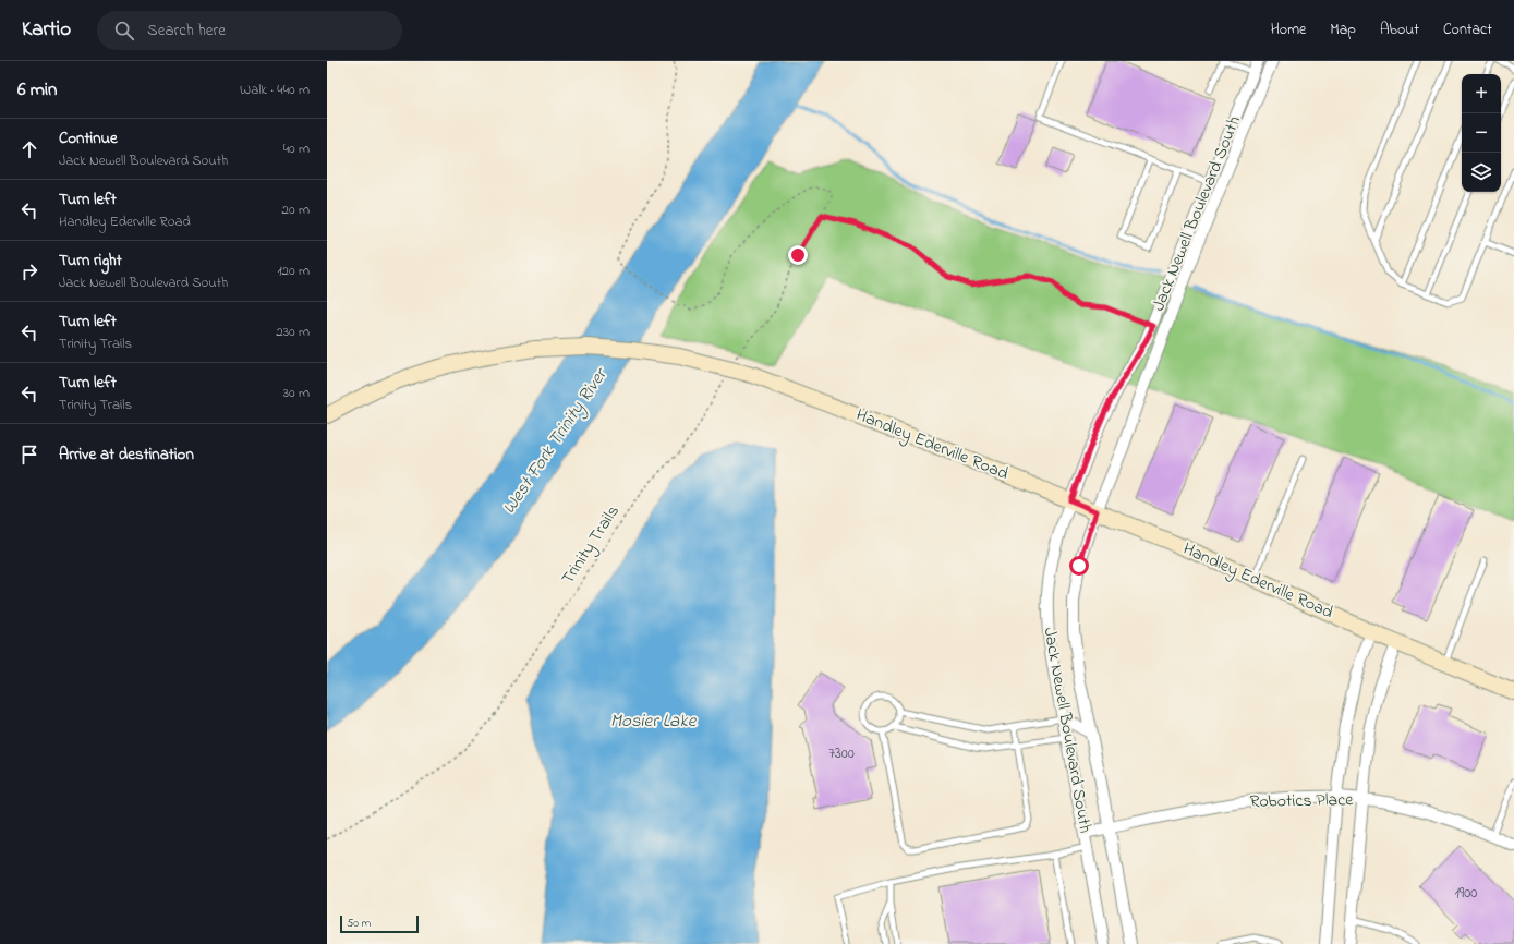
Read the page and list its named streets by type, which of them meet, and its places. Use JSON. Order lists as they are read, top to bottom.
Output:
{
  "streets": {
    "main road": ["Handley Ederville Road"],
    "street": ["Jack Newell Boulevard South", "Robotics Place"],
    "path": ["Trinity Trails"]
  },
  "crossings": [
    ["Jack Newell Boulevard South", "Handley Ederville Road"],
    ["Jack Newell Boulevard South", "Robotics Place"]
  ],
  "water": ["West Fork Trinity River", "Mosier Lake"],
  "house_numbers": ["7300", "1900"],
  "scale_bar": "50 m",
  "page": {
    "header": "Kartio",
    "search": "Search here",
    "nav": [
      "Home",
      "Map",
      "About",
      "Contact"
    ],
    "heading": ["6 min", "Walk · 440 m"],
    "map_buttons": ["+", "−"],
    "list": [
      ["Continue", "Jack Newell Boulevard South", "40 m"],
      ["Turn left", "Handley Ederville Road", "20 m"],
      ["Turn right", "Jack Newell Boulevard South", "120 m"],
      ["Turn left", "Trinity Trails", "230 m"],
      ["Turn left", "Trinity Trails", "30 m"],
      "Arrive at destination"
    ],
    "scale": "50 m"
  }
}
